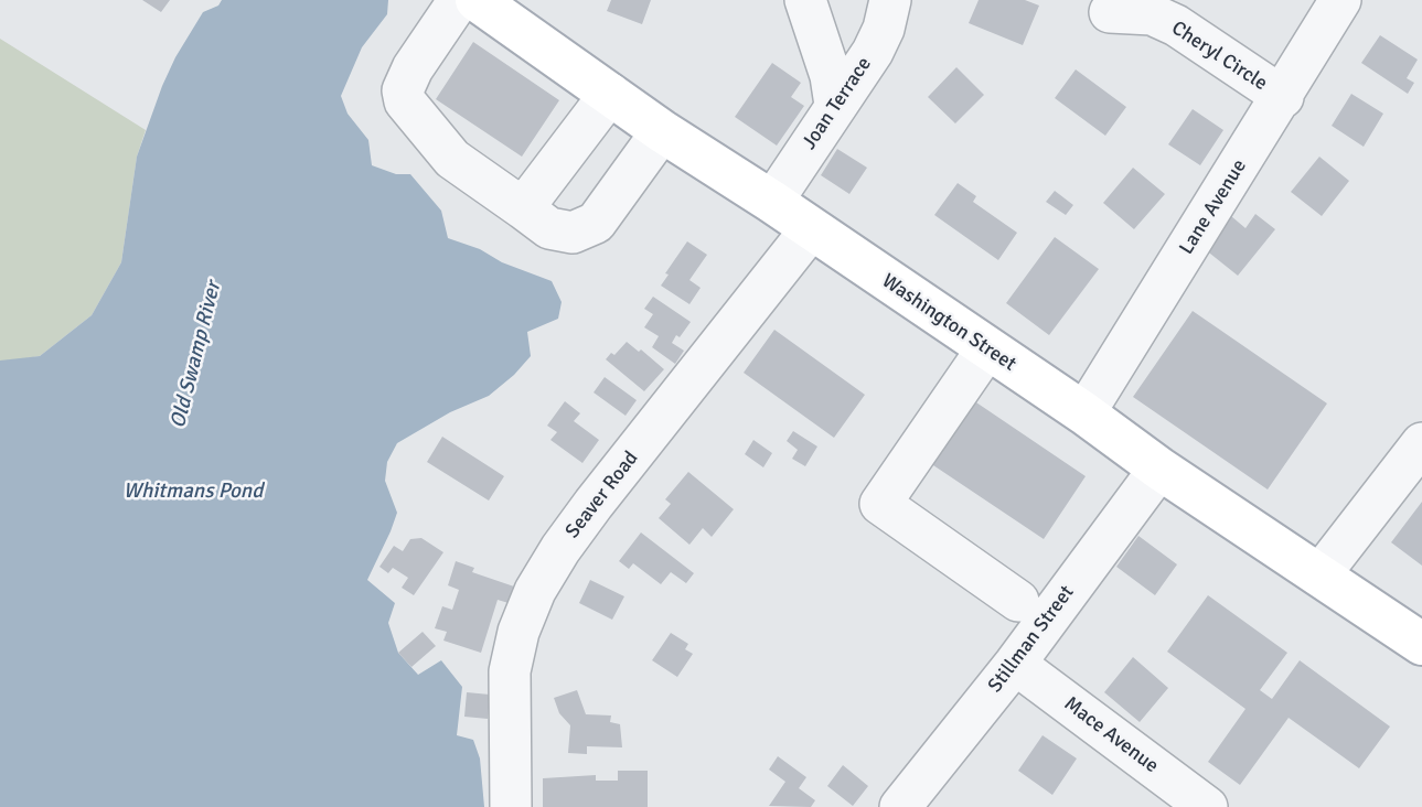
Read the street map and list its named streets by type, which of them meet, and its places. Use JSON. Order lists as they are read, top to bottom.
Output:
{
  "streets": {
    "main road": ["Washington Street"],
    "street": [
      "Cheryl Circle",
      "Joan Terrace",
      "Lane Avenue",
      "Seaver Road",
      "Stillman Street",
      "Mace Avenue"
    ]
  },
  "crossings": [
    ["Cheryl Circle", "Lane Avenue"],
    ["Joan Terrace", "Washington Street"],
    ["Lane Avenue", "Washington Street"],
    ["Washington Street", "Seaver Road"],
    ["Washington Street", "Stillman Street"],
    ["Stillman Street", "Mace Avenue"]
  ],
  "water": ["Old Swamp River", "Whitmans Pond"]
}
